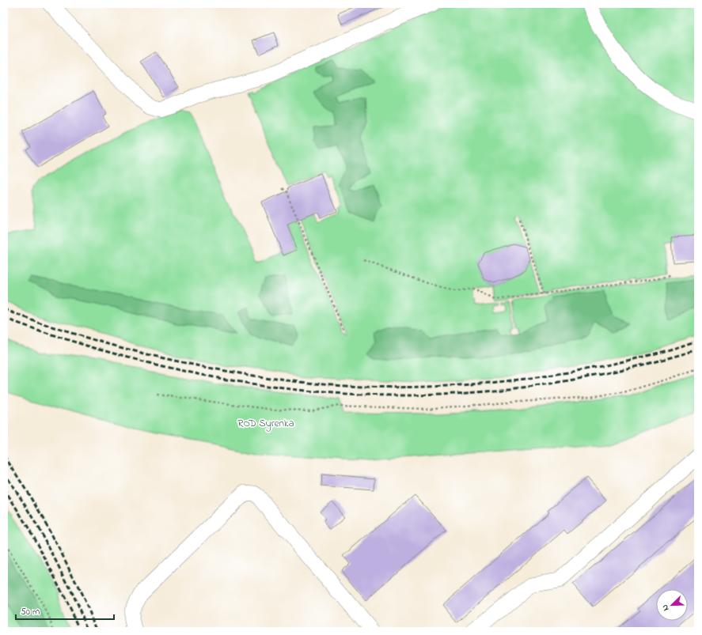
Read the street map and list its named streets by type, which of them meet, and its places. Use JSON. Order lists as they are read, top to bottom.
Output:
{
  "parks": ["ROD Syrenka"],
  "scale_bar": "50 m",
  "north": "bottom left"
}
